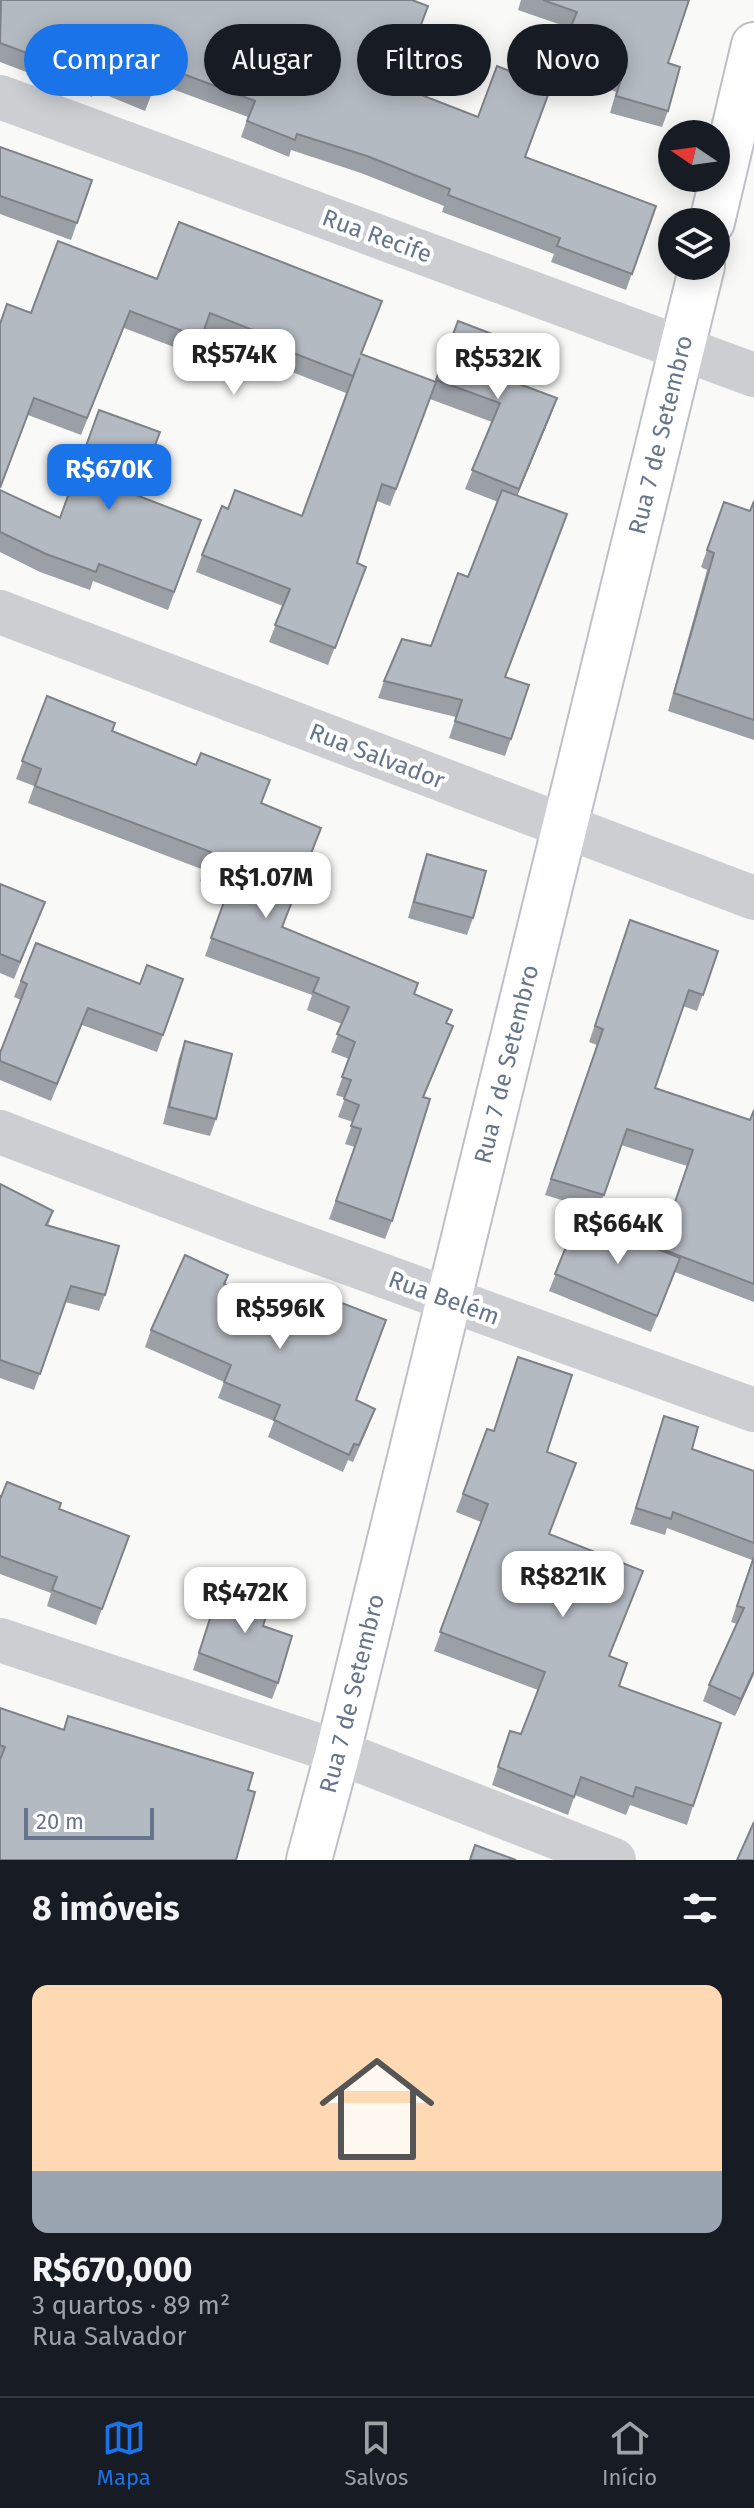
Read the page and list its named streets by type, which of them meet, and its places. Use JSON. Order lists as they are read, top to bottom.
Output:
{
  "streets": {
    "street": [
      "Rua Recife",
      "Rua 7 de Setembro",
      "Rua Salvador",
      "Rua Belém"
    ]
  },
  "crossings": [
    ["Rua Recife", "Rua 7 de Setembro"],
    ["Rua 7 de Setembro", "Rua Salvador"],
    ["Rua 7 de Setembro", "Rua Belém"]
  ],
  "scale_bar": "20 m",
  "north": "left",
  "page": {
    "chip": [
      "Comprar",
      "Alugar",
      "Filtros",
      "Novo"
    ],
    "price": [
      "R$574K",
      "R$532K",
      "R$670K",
      "R$1.07M",
      "R$664K",
      "R$596K",
      "R$821K",
      "R$472K"
    ],
    "scale": "20 m",
    "heading": "8 imóveis",
    "list": [
      {
        "name": "R$670,000",
        "note": "3 quartos · 89 m² · Rua Salvador"
      }
    ],
    "tabs": ["Mapa", "Salvos", "Início"]
  }
}
